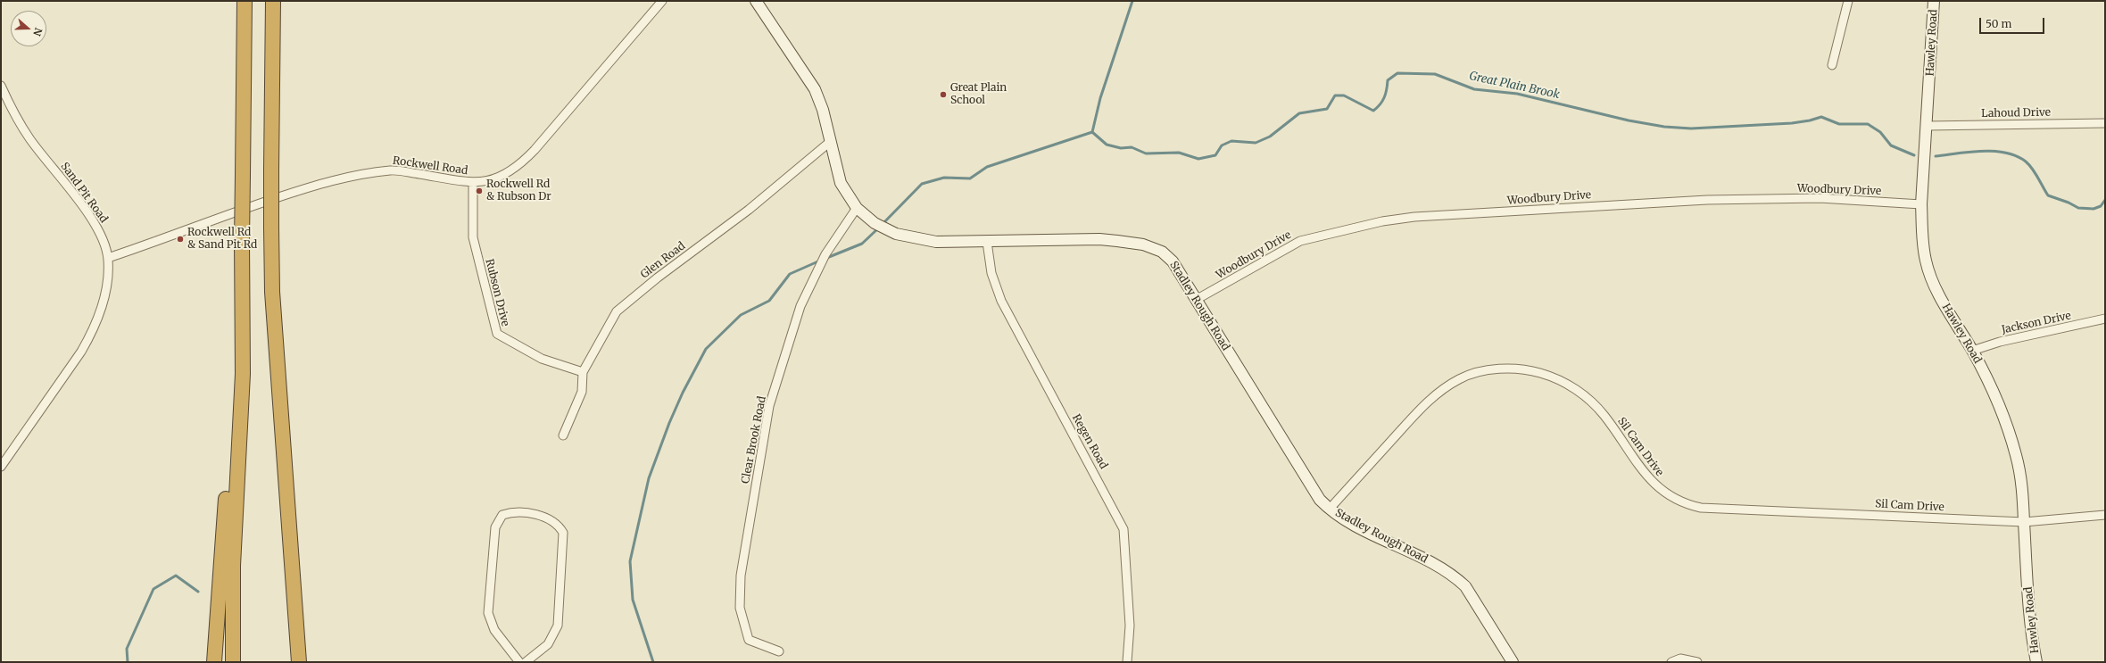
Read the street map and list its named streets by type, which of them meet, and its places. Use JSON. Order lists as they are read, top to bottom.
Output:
{
  "streets": {
    "main road": ["Hawley Road", "Stadley Rough Road"],
    "street": [
      "Lahoud Drive",
      "Rockwell Road",
      "Woodbury Drive",
      "Sand Pit Road",
      "Glen Road",
      "Rubson Drive",
      "Jackson Drive",
      "Clear Brook Road",
      "Regen Road",
      "Sil Cam Drive"
    ]
  },
  "crossings": [
    ["Hawley Road", "Lahoud Drive"],
    ["Hawley Road", "Woodbury Drive"],
    ["Hawley Road", "Jackson Drive"],
    ["Hawley Road", "Sil Cam Drive"],
    ["Rockwell Road", "Sand Pit Road"],
    ["Rockwell Road", "Rubson Drive"],
    ["Woodbury Drive", "Stadley Rough Road"],
    ["Glen Road", "Rubson Drive"],
    ["Glen Road", "Stadley Rough Road"],
    ["Stadley Rough Road", "Clear Brook Road"],
    ["Stadley Rough Road", "Regen Road"],
    ["Stadley Rough Road", "Sil Cam Drive"]
  ],
  "water": ["Great Plain Brook"],
  "places": ["Great Plain School", "Rockwell Rd & Rubson Dr", "Rockwell Rd & Sand Pit Rd"],
  "scale_bar": "50 m",
  "north": "right"
}
